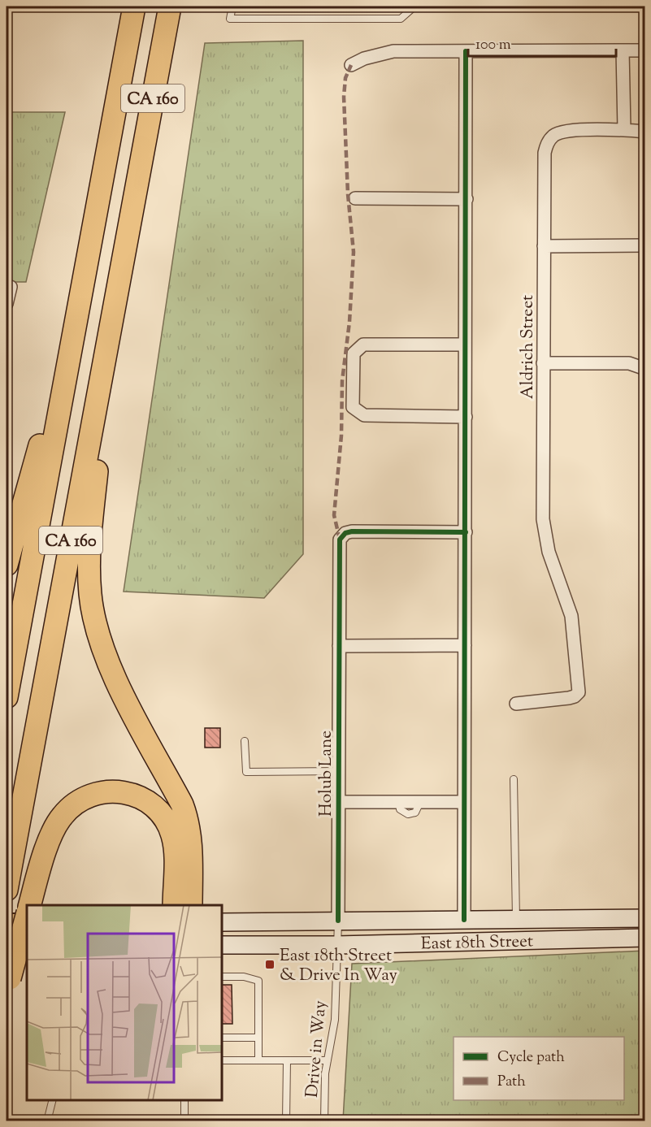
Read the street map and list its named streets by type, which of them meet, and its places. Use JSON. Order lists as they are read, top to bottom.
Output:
{
  "streets": {
    "highway": ["CA 160"],
    "main road": ["East 18th Street"],
    "street": ["Aldrich Street", "Holub Lane"],
    "lane": ["Drive in Way"]
  },
  "crossings": [
    ["Holub Lane", "East 18th Street"],
    ["Holub Lane", "Drive in Way"],
    ["East 18th Street", "Drive in Way"]
  ],
  "places": {
    "transit": ["East 18th Street & Drive In Way"]
  },
  "legend": ["Cycle path", "Path"],
  "scale_bar": "100 m"
}
